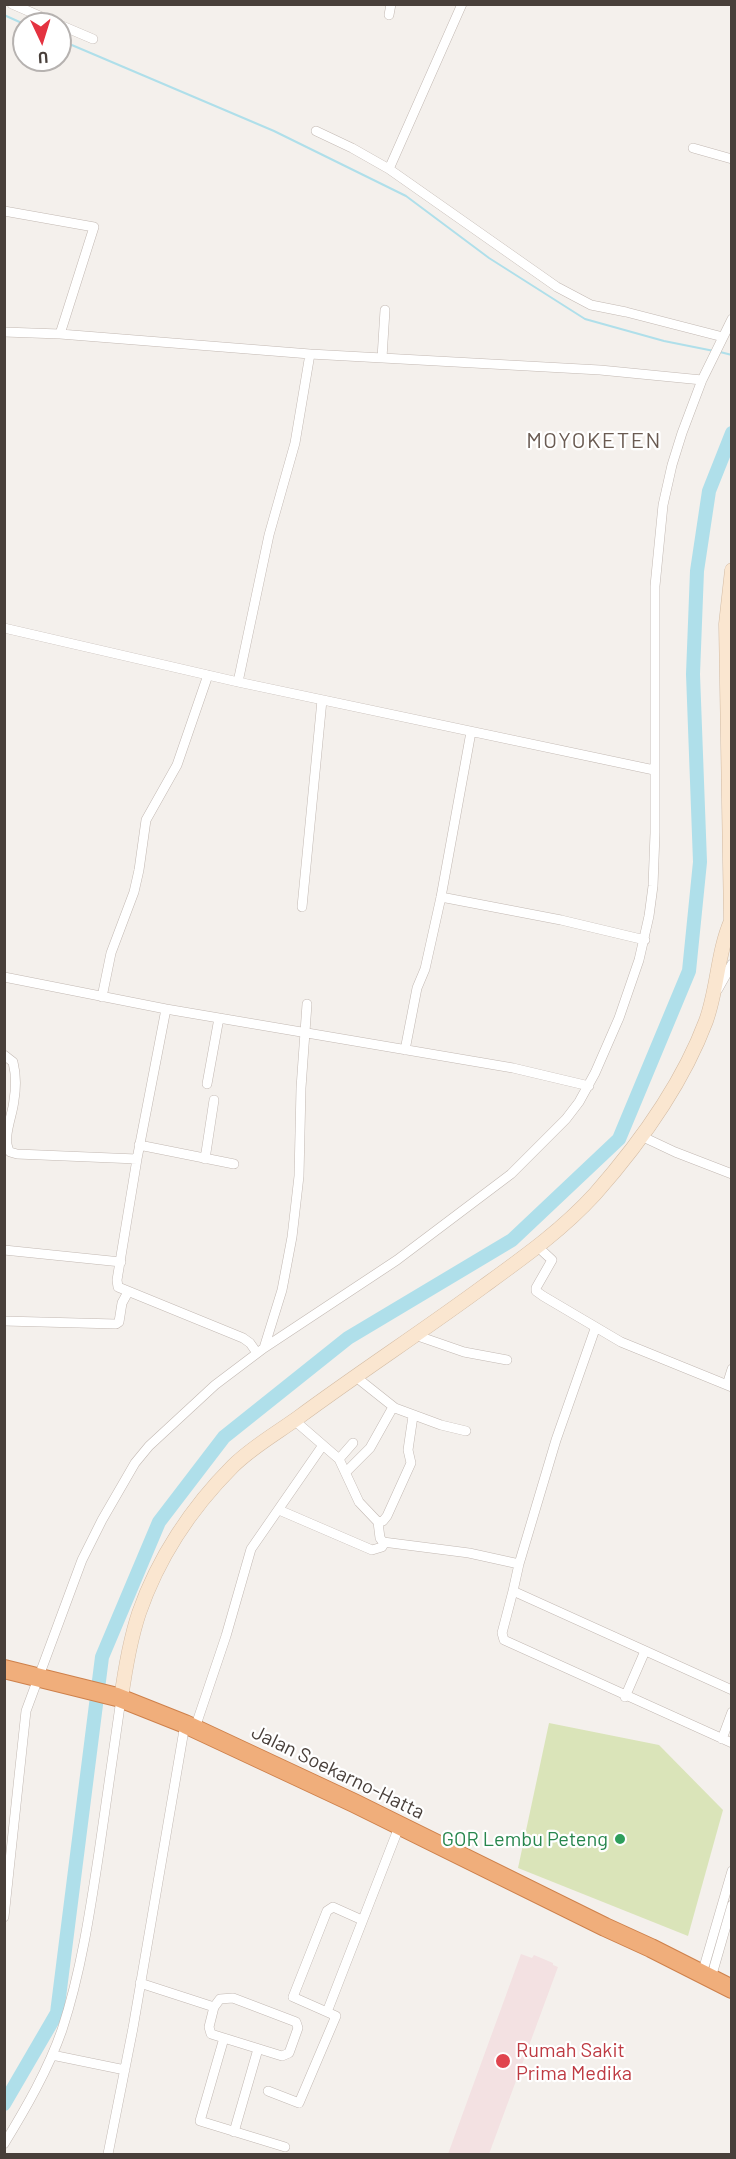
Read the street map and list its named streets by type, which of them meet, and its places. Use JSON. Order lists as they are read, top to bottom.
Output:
{
  "streets": {
    "highway": ["Jalan Soekarno-Hatta"]
  },
  "districts": ["MOYOKETEN"],
  "places": ["GOR Lembu Peteng", "Rumah Sakit Prima Medika"],
  "north": "bottom"
}
